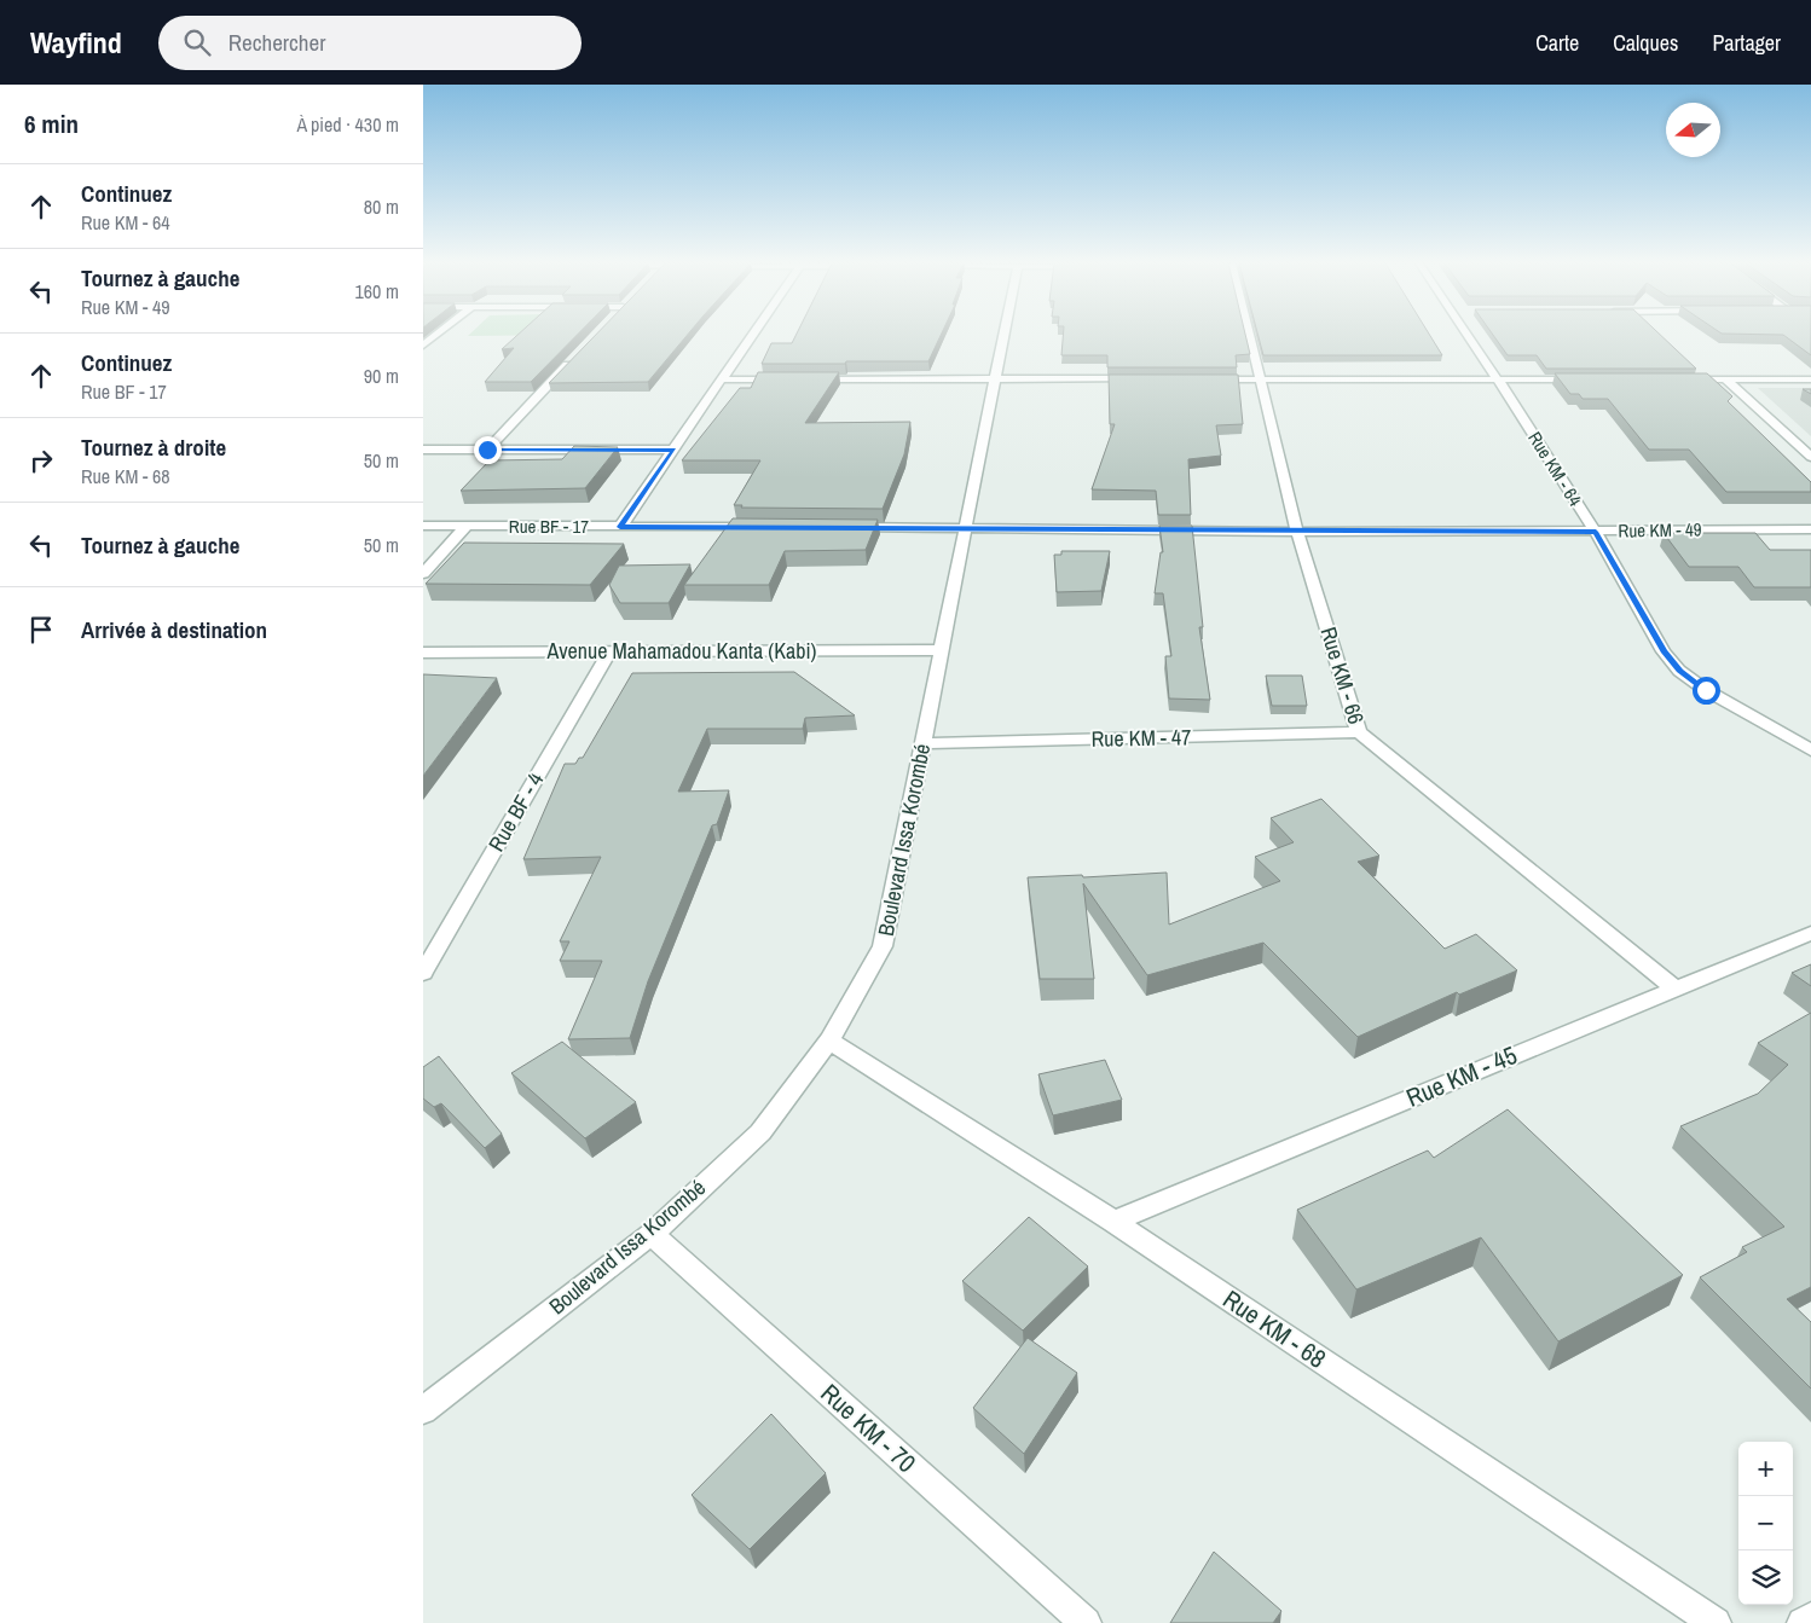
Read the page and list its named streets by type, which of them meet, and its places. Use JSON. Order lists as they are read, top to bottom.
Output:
{
  "streets": {
    "street": [
      "Rue KM - 64",
      "Rue BF - 17",
      "Rue KM - 49",
      "Avenue Mahamadou Kanta (Kabi)",
      "Rue KM - 66",
      "Rue KM - 47",
      "Rue BF - 4",
      "Boulevard Issa Korombé",
      "Rue KM - 45",
      "Rue KM - 68",
      "Rue KM - 70"
    ]
  },
  "crossings": [
    ["Rue KM - 64", "Rue KM - 49"],
    ["Rue KM - 49", "Rue KM - 66"],
    ["Rue KM - 49", "Boulevard Issa Korombé"],
    ["Avenue Mahamadou Kanta (Kabi)", "Rue BF - 4"],
    ["Avenue Mahamadou Kanta (Kabi)", "Boulevard Issa Korombé"],
    ["Rue KM - 66", "Rue KM - 47"],
    ["Rue KM - 66", "Rue KM - 45"],
    ["Rue KM - 47", "Boulevard Issa Korombé"],
    ["Boulevard Issa Korombé", "Rue KM - 68"],
    ["Boulevard Issa Korombé", "Rue KM - 70"],
    ["Rue KM - 45", "Rue KM - 68"]
  ],
  "north": "left",
  "page": {
    "header": "Wayfind",
    "search": "Rechercher",
    "nav": ["Carte", "Calques", "Partager"],
    "heading": ["6 min", "À pied · 430 m"],
    "list": [
      ["Continuez", "Rue KM - 64", "80 m"],
      ["Tournez à gauche", "Rue KM - 49", "160 m"],
      ["Continuez", "Rue BF - 17", "90 m"],
      ["Tournez à droite", "Rue KM - 68", "50 m"],
      ["Tournez à gauche", "50 m"],
      "Arrivée à destination"
    ],
    "map_buttons": ["+", "−"]
  }
}
